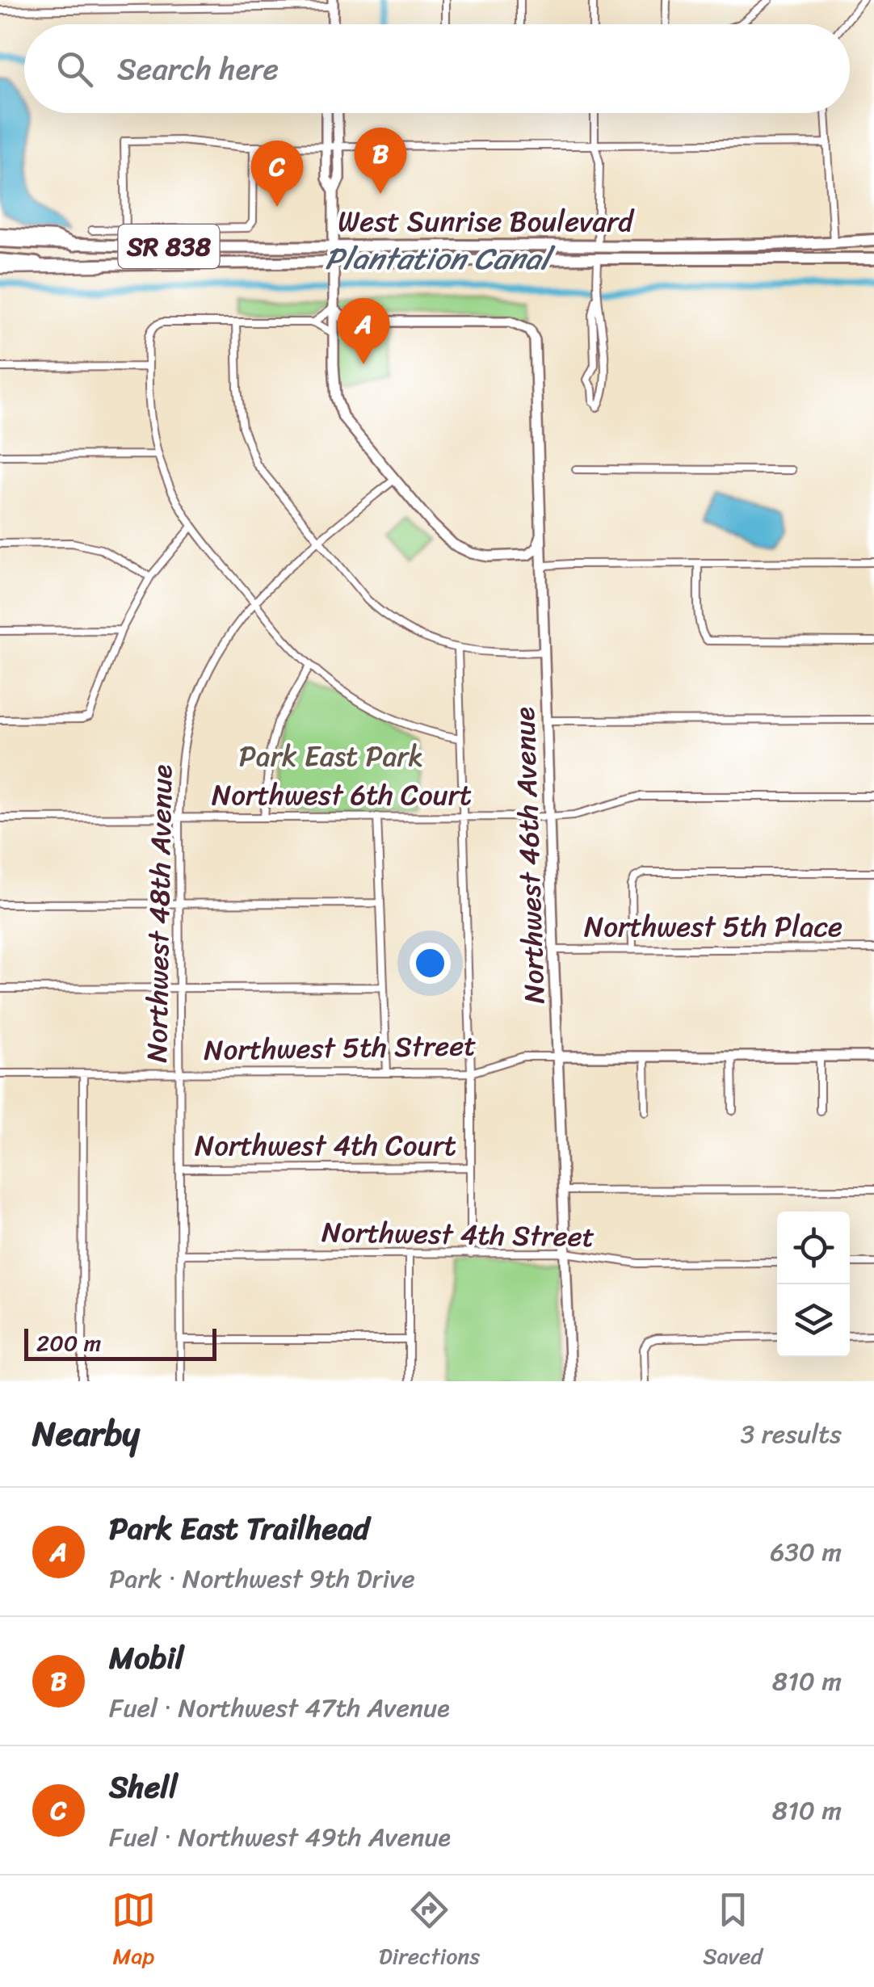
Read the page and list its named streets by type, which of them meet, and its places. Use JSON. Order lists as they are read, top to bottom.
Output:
{
  "streets": {
    "main road": ["West Sunrise Boulevard", "SR 838"],
    "street": [
      "Northwest 6th Court",
      "Northwest 46th Avenue",
      "Northwest 48th Avenue",
      "Northwest 5th Place",
      "Northwest 5th Street",
      "Northwest 4th Court",
      "Northwest 4th Street"
    ]
  },
  "crossings": [
    ["Northwest 6th Court", "Northwest 46th Avenue"],
    ["Northwest 6th Court", "Northwest 48th Avenue"],
    ["Northwest 46th Avenue", "Northwest 5th Place"],
    ["Northwest 46th Avenue", "Northwest 5th Street"],
    ["Northwest 46th Avenue", "Northwest 4th Street"],
    ["Northwest 48th Avenue", "Northwest 5th Street"],
    ["Northwest 48th Avenue", "Northwest 4th Court"],
    ["Northwest 48th Avenue", "Northwest 4th Street"]
  ],
  "water": ["Plantation Canal"],
  "parks": ["Park East Park"],
  "scale_bar": "200 m",
  "page": {
    "search": "Search here",
    "pins": ["B", "C", "A"],
    "scale": "200 m",
    "heading": ["Nearby", "3 results"],
    "list": [
      {
        "mark": "A",
        "name": "Park East Trailhead",
        "note": "Park · Northwest 9th Drive",
        "value": "630 m"
      },
      {
        "mark": "B",
        "name": "Mobil",
        "note": "Fuel · Northwest 47th Avenue",
        "value": "810 m"
      },
      {
        "mark": "C",
        "name": "Shell",
        "note": "Fuel · Northwest 49th Avenue",
        "value": "810 m"
      }
    ],
    "nav": ["Map", "Directions", "Saved"]
  }
}
